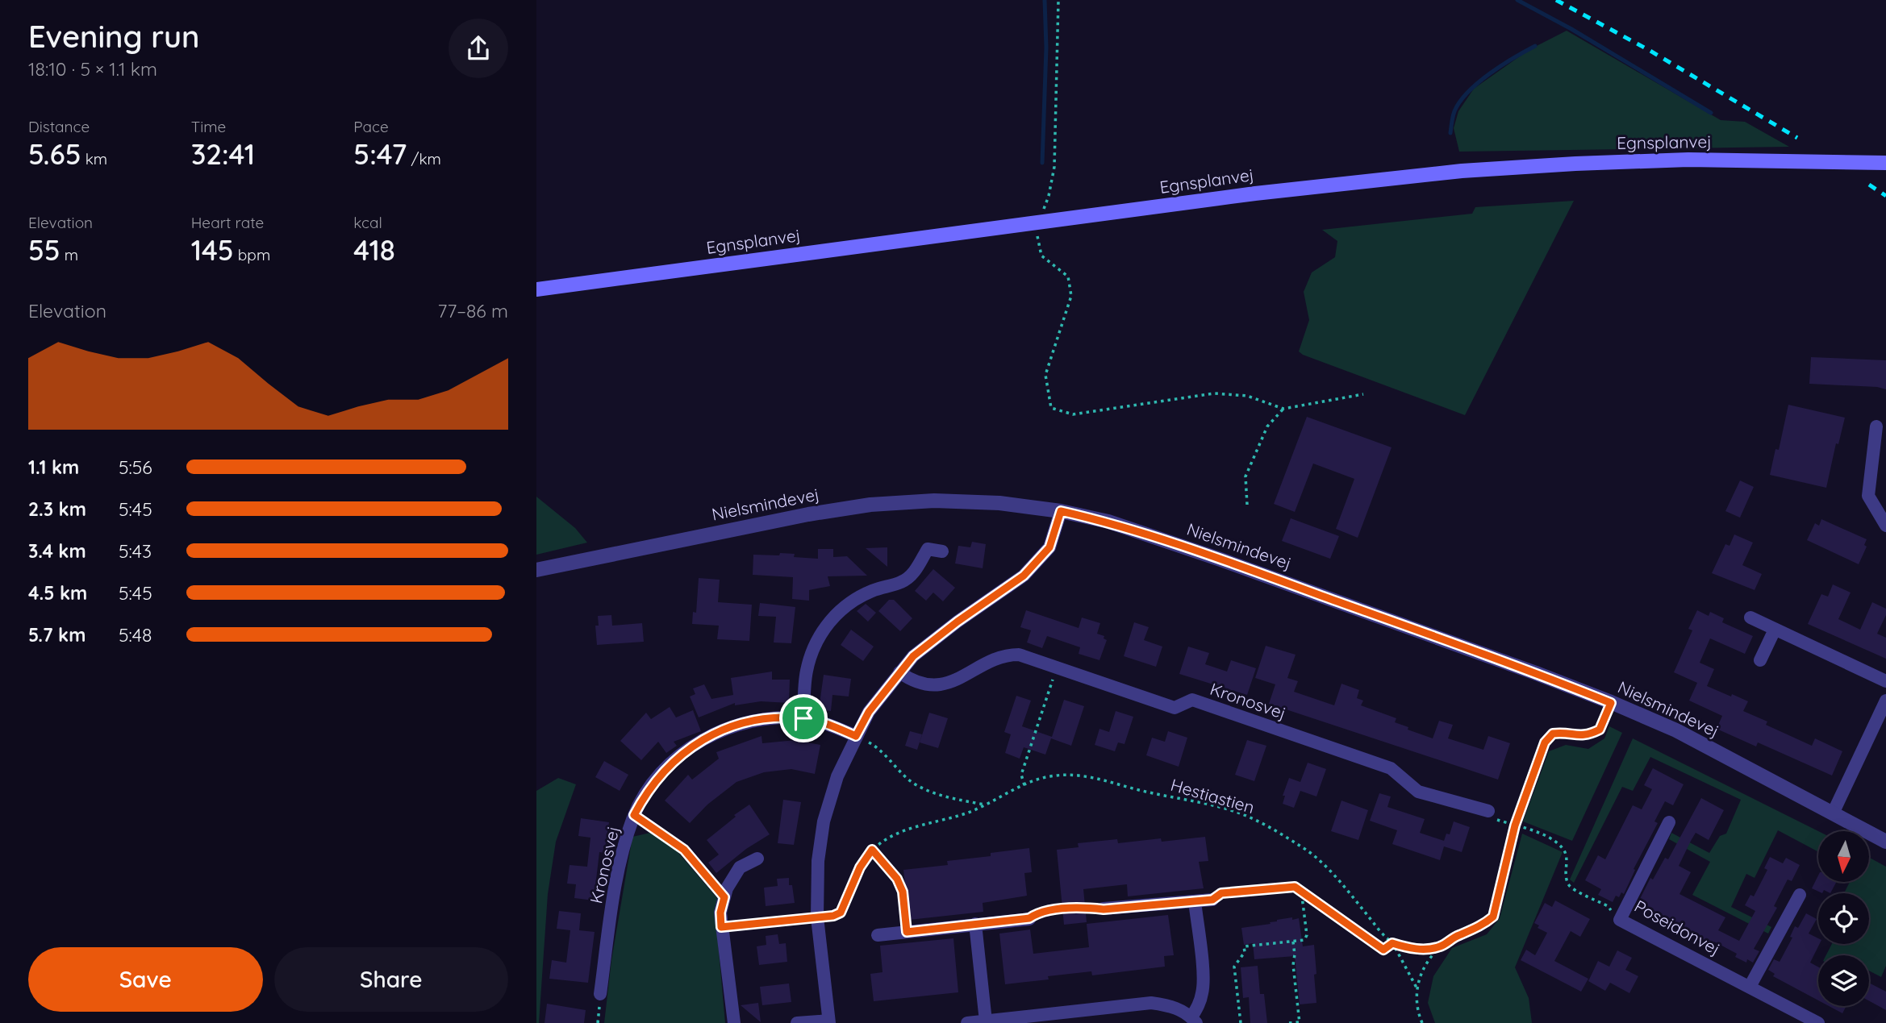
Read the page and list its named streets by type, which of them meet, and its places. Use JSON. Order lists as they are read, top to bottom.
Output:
{
  "streets": {
    "main road": ["Egnsplanvej"],
    "street": ["Nielsmindevej", "Kronosvej", "Poseidonvej"],
    "path": ["Hestiastien"]
  },
  "crossings": [
    ["Nielsmindevej", "Hestiastien"]
  ],
  "north": "bottom",
  "page": {
    "heading": ["Evening run", "18:10 · 5 × 1.1 km"],
    "stats": [
      ["Distance", "5.65 km"],
      ["Time", "32:41"],
      ["Pace", "5:47 /km"],
      ["Elevation", "55 m"],
      ["Heart rate", "145 bpm"],
      ["kcal", "418"]
    ],
    "chart": ["Elevation", "77–86 m"],
    "list": [
      {
        "name": "1.1 km",
        "note": "5:56"
      },
      {
        "name": "2.3 km",
        "note": "5:45"
      },
      {
        "name": "3.4 km",
        "note": "5:43"
      },
      {
        "name": "4.5 km",
        "note": "5:45"
      },
      {
        "name": "5.7 km",
        "note": "5:48"
      }
    ],
    "buttons": ["Save", "Share"]
  }
}
